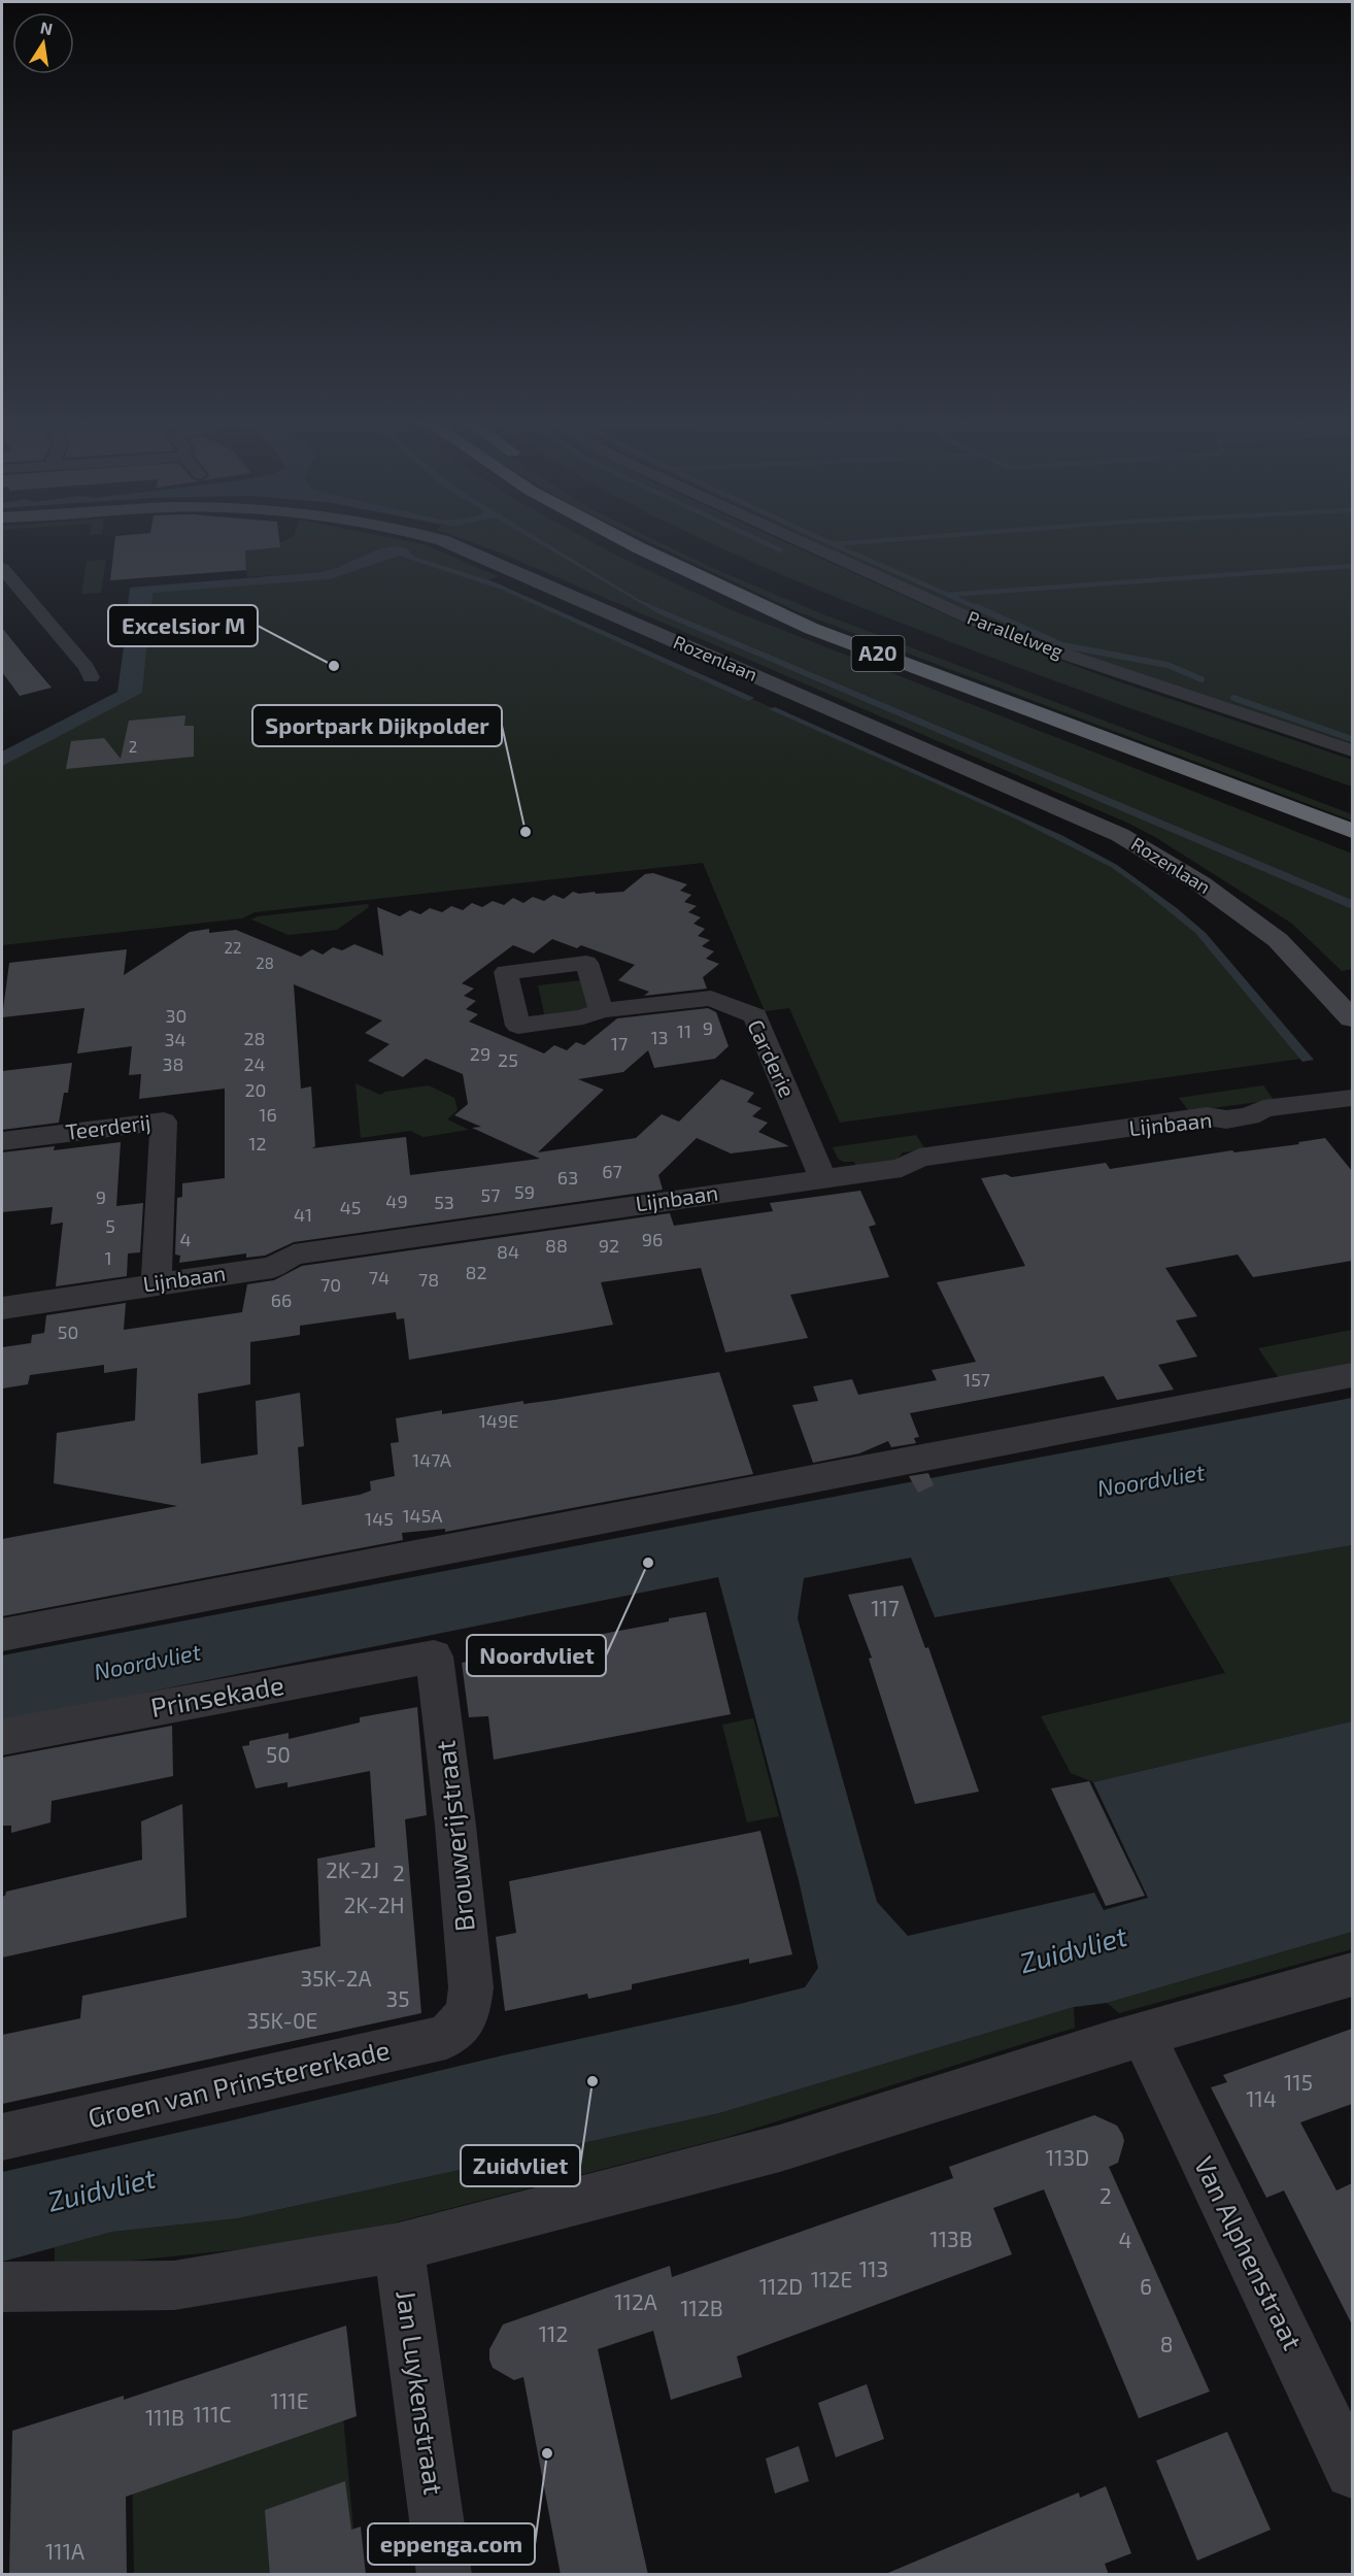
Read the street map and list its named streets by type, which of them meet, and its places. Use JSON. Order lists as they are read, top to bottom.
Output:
{
  "streets": {
    "highway": ["A20"],
    "street": [
      "Parallelweg",
      "Rozenlaan",
      "Carderie",
      "Lijnbaan",
      "Teerderij",
      "Prinsekade",
      "Brouwerijstraat",
      "Groen van Prinstererkade",
      "Van Alphenstraat",
      "Jan Luykenstraat"
    ]
  },
  "crossings": [
    ["Carderie", "Lijnbaan"],
    ["Lijnbaan", "Teerderij"],
    ["Prinsekade", "Brouwerijstraat"],
    ["Brouwerijstraat", "Groen van Prinstererkade"]
  ],
  "water": ["Noordvliet", "Zuidvliet"],
  "places": [
    "Excelsior M",
    "Sportpark Dijkpolder",
    "Noordvliet",
    "Zuidvliet",
    "eppenga.com"
  ],
  "house_numbers": [
    "2",
    "22",
    "28",
    "30",
    "9",
    "11",
    "13",
    "28",
    "34",
    "17",
    "29",
    "25",
    "38",
    "24",
    "20",
    "16",
    "12",
    "67",
    "63",
    "59",
    "57",
    "9",
    "49",
    "53",
    "45",
    "41",
    "5",
    "4",
    "96",
    "88",
    "92",
    "84",
    "1",
    "82",
    "74",
    "78",
    "70",
    "66",
    "50",
    "157",
    "149E",
    "147A",
    "145A",
    "145",
    "117",
    "50",
    "2K-2J",
    "2",
    "2K-2H",
    "35K-2A",
    "35",
    "35K-0E",
    "115",
    "114",
    "113D",
    "2",
    "113B",
    "4",
    "113",
    "112E",
    "112D",
    "6",
    "112A",
    "112B",
    "112",
    "8",
    "111E",
    "111C",
    "111B",
    "111A"
  ],
  "north": "top"
}
